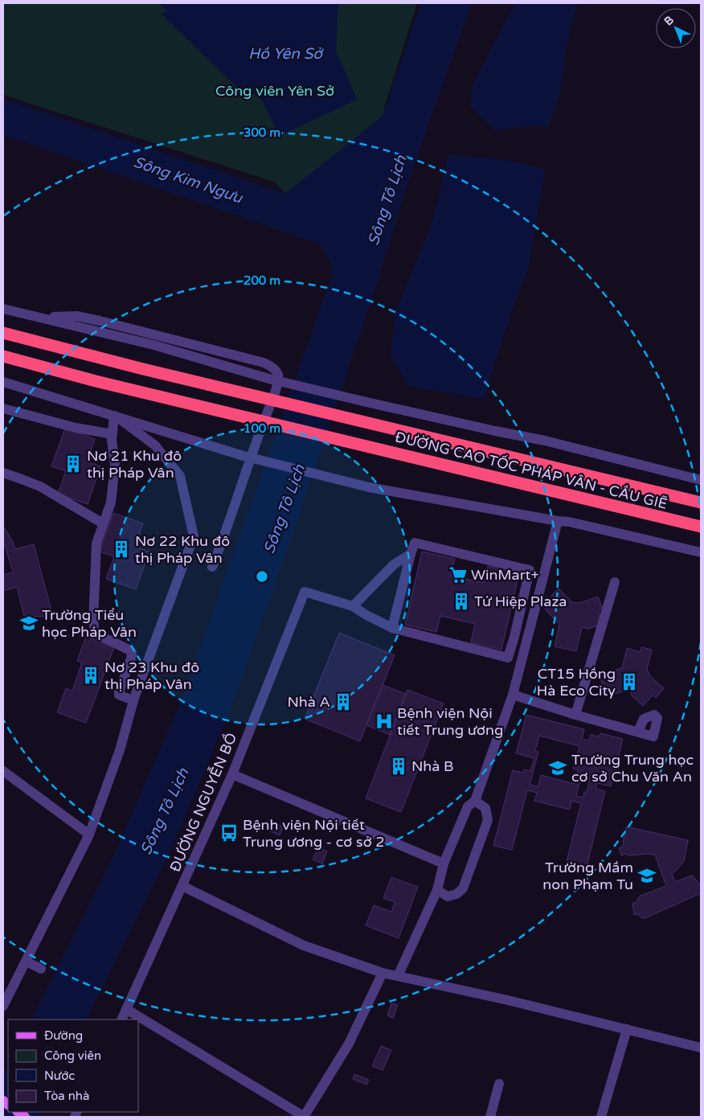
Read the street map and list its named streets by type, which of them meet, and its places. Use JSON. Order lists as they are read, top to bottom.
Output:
{
  "streets": {
    "highway": ["ĐƯỜNG CAO TỐC PHÁP VÂN - CẦU GIẼ"],
    "street": ["ĐƯỜNG NGUYỄN BỒ"]
  },
  "water": ["Hồ Yên Sở", "Sông Kim Ngưu", "Sông Tô Lịch"],
  "parks": ["Công viên Yên Sở"],
  "places": {
    "building": [
      "Nơ 21 Khu đô thị Pháp Vân",
      "Nơ 22 Khu đô thị Pháp Vân",
      "Tứ Hiệp Plaza",
      "Nơ 23 Khu đô thị Pháp Vân",
      "CT15 Hồng Hà Eco City",
      "Nhà A",
      "Nhà B"
    ],
    "supermarket": ["WinMart+"],
    "school or university": ["Trường Tiểu học Pháp Vân", "Trường Trung học cơ sở Chu Văn An", "Trường Mầm non Phạm Tu"],
    "hospital": ["Bệnh viện Nội tiết Trung ương"],
    "bus stop": ["Bệnh viện Nội tiết Trung ương - cơ sở 2"]
  },
  "legend": [
    "Đường",
    "Công viên",
    "Nước",
    "Tòa nhà"
  ],
  "north": "top left",
  "rings": ["300 m", "200 m", "100 m"]
}
